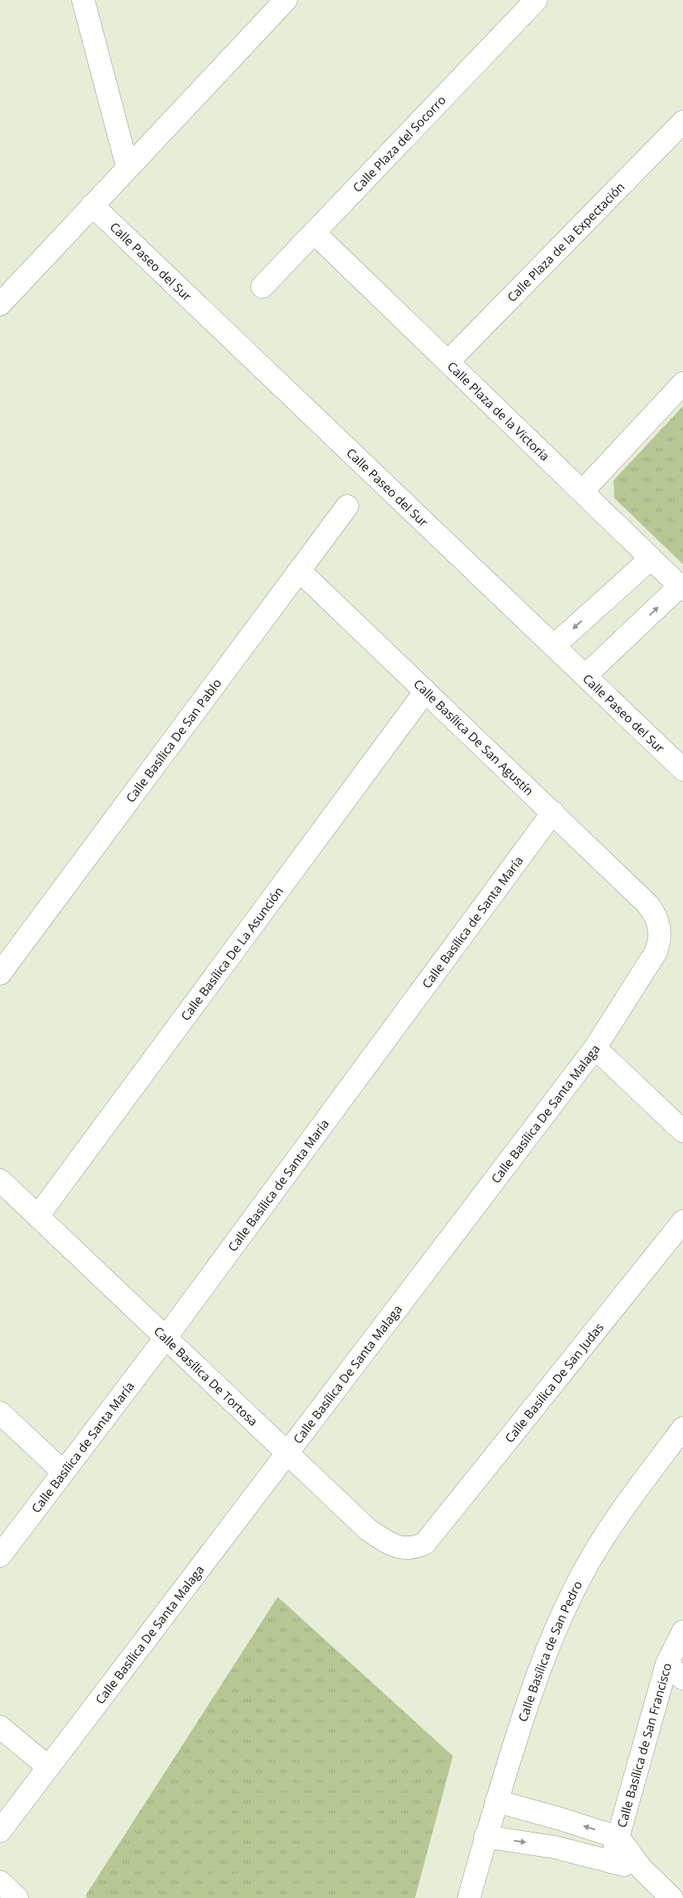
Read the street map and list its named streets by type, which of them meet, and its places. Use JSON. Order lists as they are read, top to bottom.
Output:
{
  "streets": {
    "street": [
      "Calle Plaza del Socorro",
      "Calle Plaza de la Expectación",
      "Calle Paseo del Sur",
      "Calle Plaza de la Victoria",
      "Calle Basílica De San Agustín",
      "Calle Basílica De San Pablo",
      "Calle Basílica de Santa María",
      "Calle Basílica De La Asunción",
      "Calle Basílica De Santa Malaga",
      "Calle Basílica De Tortosa",
      "Calle Basílica De San Judas",
      "Calle Basílica de San Pedro",
      "Calle Basílica de San Francisco"
    ]
  },
  "crossings": [
    ["Calle Plaza del Socorro", "Calle Plaza de la Victoria"],
    ["Calle Plaza de la Expectación", "Calle Plaza de la Victoria"],
    ["Calle Basílica De San Agustín", "Calle Basílica De San Pablo"],
    ["Calle Basílica De San Agustín", "Calle Basílica de Santa María"],
    ["Calle Basílica De San Agustín", "Calle Basílica De La Asunción"],
    ["Calle Basílica De San Agustín", "Calle Basílica De Santa Malaga"],
    ["Calle Basílica de Santa María", "Calle Basílica De Tortosa"],
    ["Calle Basílica De La Asunción", "Calle Basílica De Tortosa"],
    ["Calle Basílica De Santa Malaga", "Calle Basílica De Tortosa"],
    ["Calle Basílica De Tortosa", "Calle Basílica De San Judas"]
  ]
}
